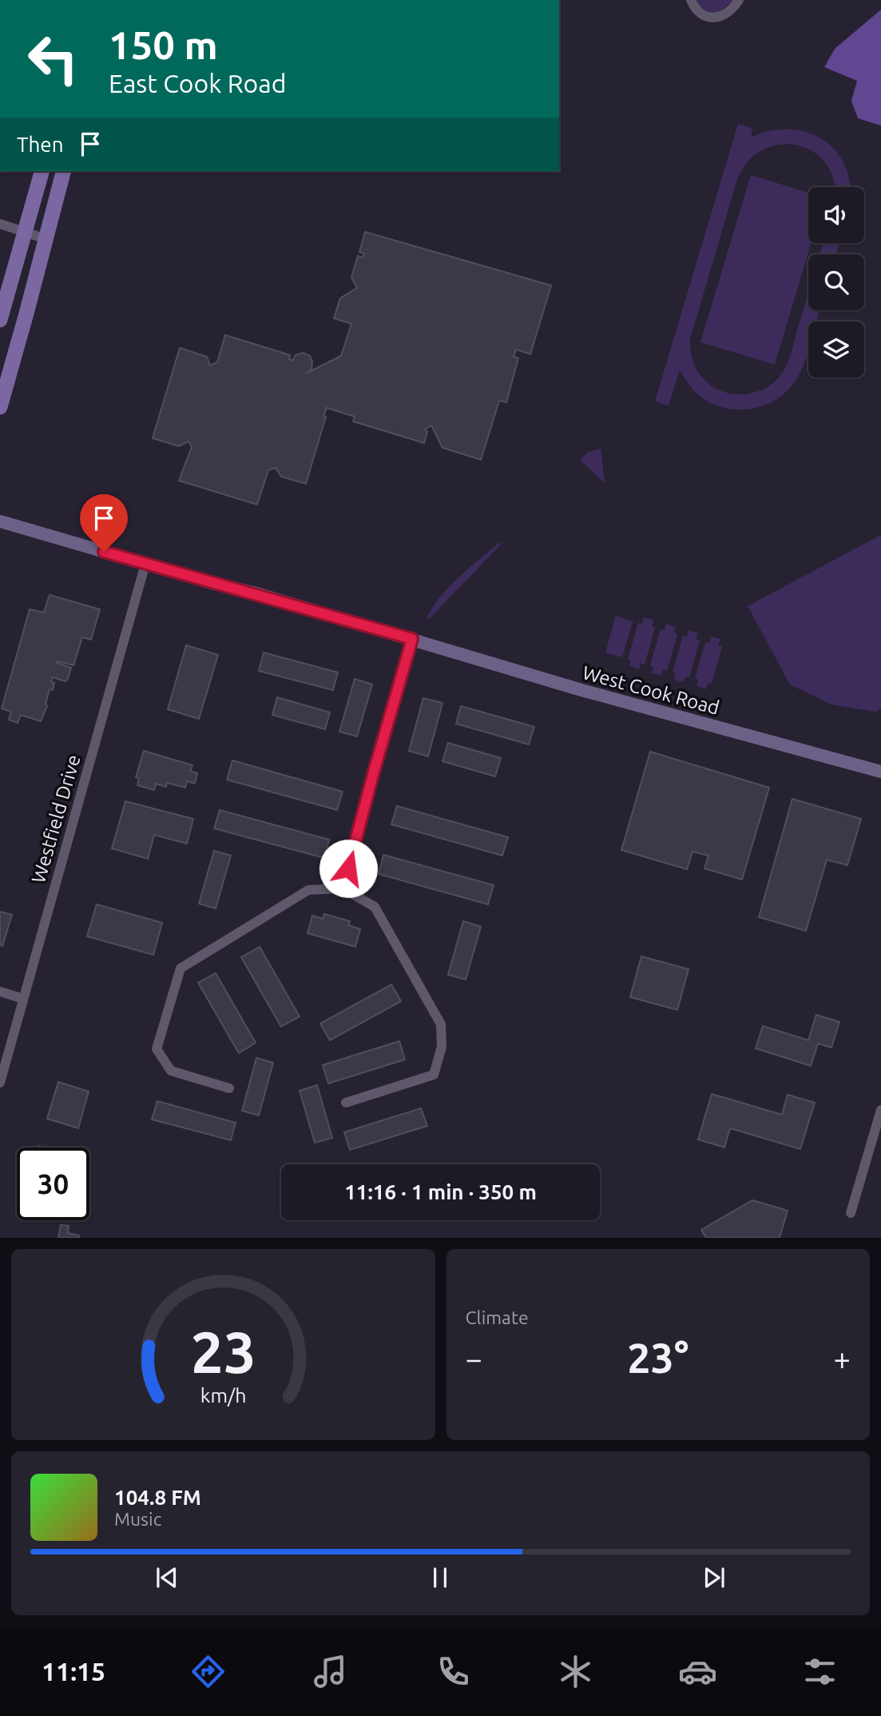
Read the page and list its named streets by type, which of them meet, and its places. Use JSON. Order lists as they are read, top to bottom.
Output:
{
  "streets": {
    "main road": ["West Cook Road"],
    "street": ["Westfield Drive"]
  },
  "crossings": [
    ["West Cook Road", "Westfield Drive"]
  ],
  "page": {
    "turn": ["150 m", "East Cook Road"],
    "then": "Then",
    "limit": "30",
    "trip": "11:16 · 1 min · 350 m",
    "tile": "Climate",
    "heat": ["−", "23°", "+"],
    "song": ["104.8 FM", "Music"],
    "tabs": "11:15",
    "gauge": ["23", "km/h"]
  }
}
